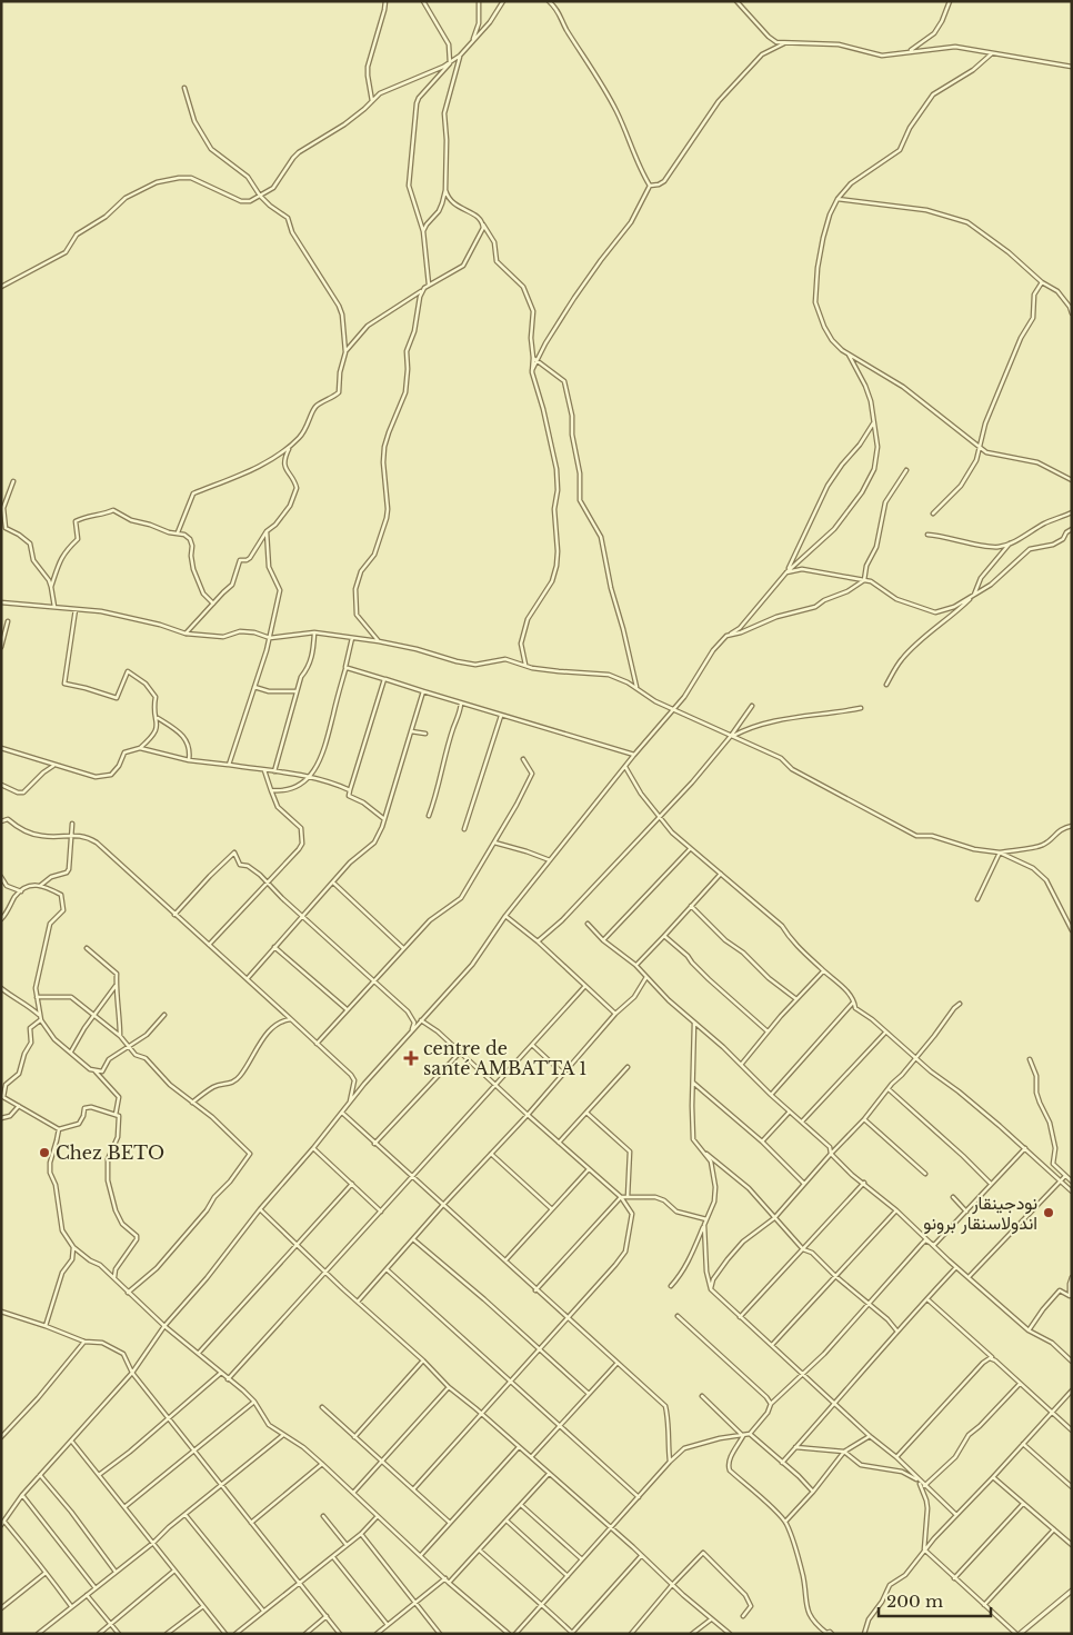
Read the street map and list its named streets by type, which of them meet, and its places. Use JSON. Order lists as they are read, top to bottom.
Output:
{
  "places": {
    "health": ["centre de santé AMBATTA 1"],
    "other": ["Chez BETO", "نودجينقار اندولاسنقار برونو"]
  },
  "scale_bar": "200 m"
}
